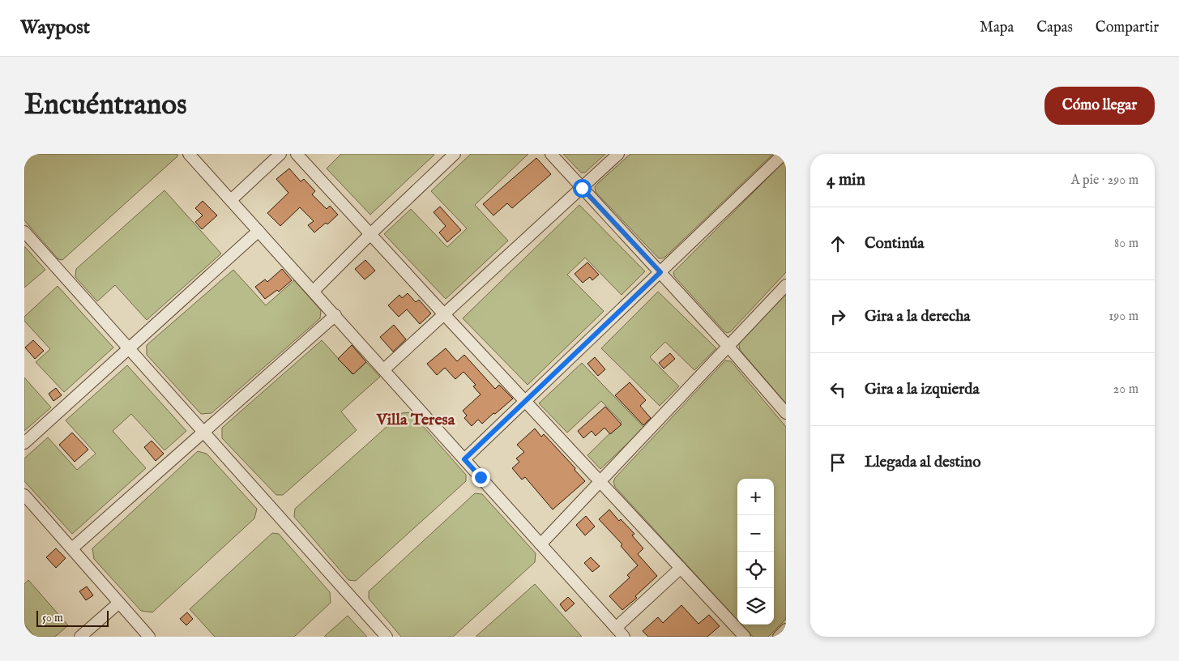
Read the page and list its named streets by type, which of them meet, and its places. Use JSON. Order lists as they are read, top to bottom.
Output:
{
  "districts": ["Villa Teresa"],
  "scale_bar": "50 m",
  "page": {
    "header": "Waypost",
    "nav": ["Mapa", "Capas", "Compartir"],
    "buttons": "Cómo llegar",
    "title": "Encuéntranos",
    "heading": ["4 min", "A pie · 290 m"],
    "list": [
      ["Continúa", "80 m"],
      ["Gira a la derecha", "190 m"],
      ["Gira a la izquierda", "20 m"],
      "Llegada al destino"
    ],
    "map_buttons": ["+", "−"],
    "scale": "50 m"
  }
}
